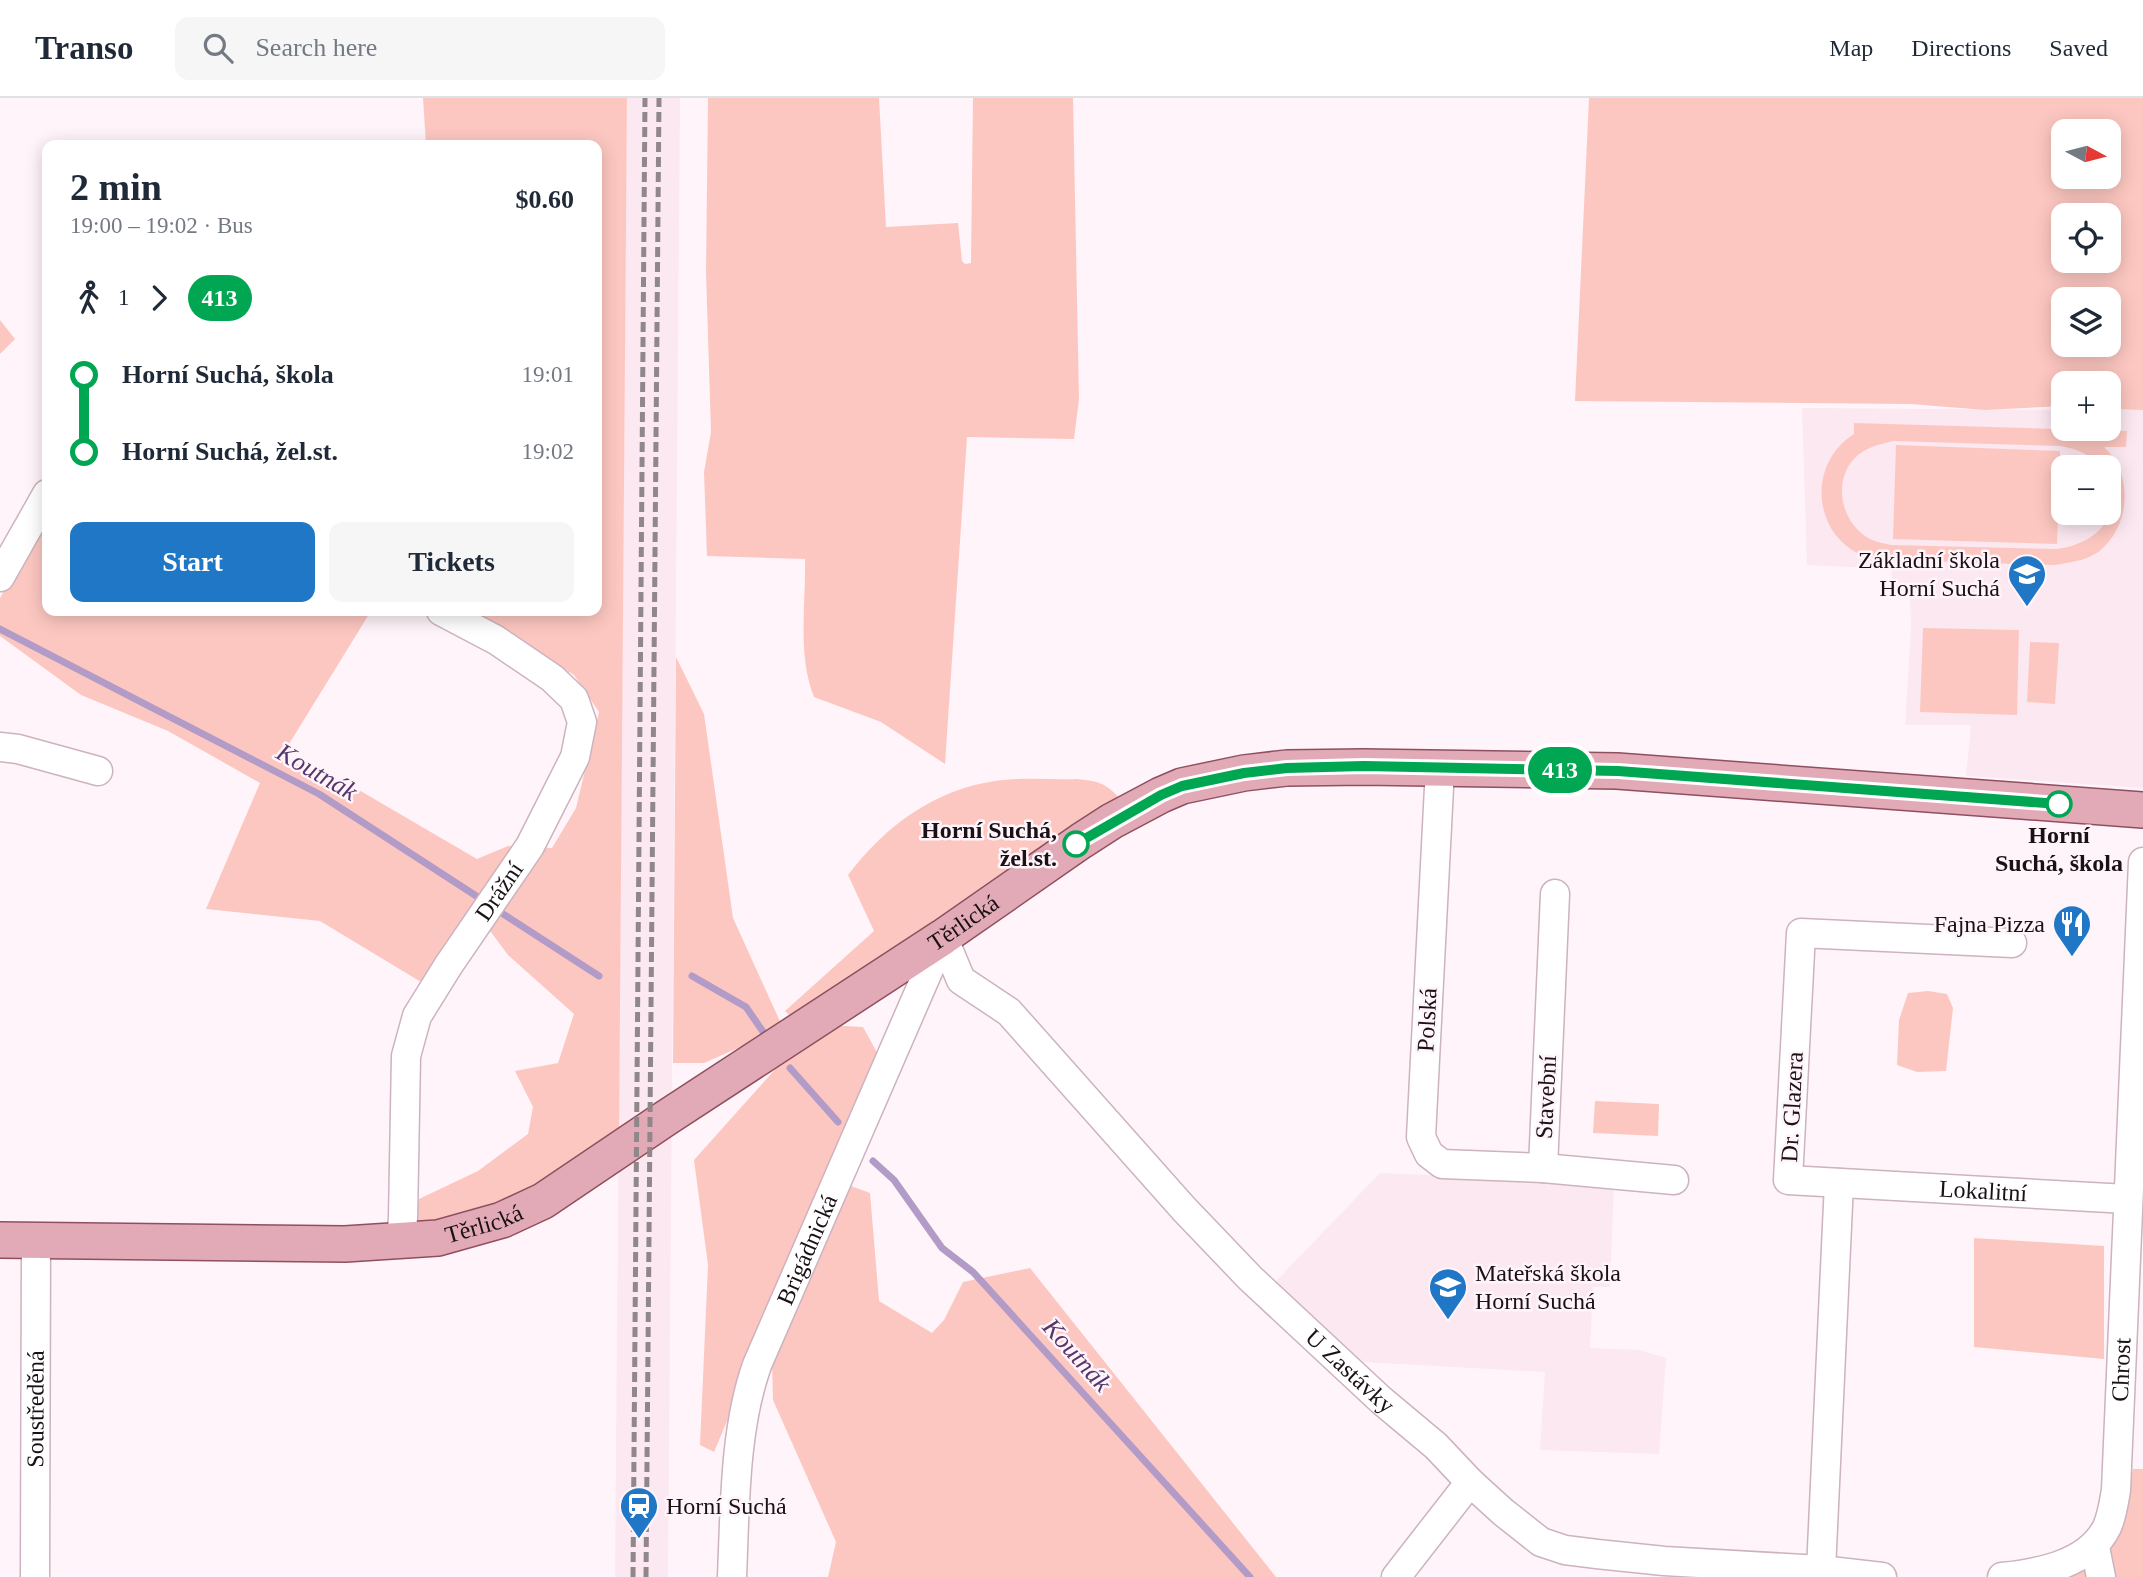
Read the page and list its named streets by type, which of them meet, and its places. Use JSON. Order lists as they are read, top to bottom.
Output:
{
  "streets": {
    "main road": ["Těrlická"],
    "street": [
      "Drážní",
      "Polská",
      "Stavební",
      "Dr. Glazera",
      "Lokalitní",
      "Brigádnická",
      "Chrost",
      "U Zastávky",
      "Soustředěná"
    ]
  },
  "crossings": [
    ["Drážní", "Těrlická"],
    ["Těrlická", "Polská"],
    ["Těrlická", "Brigádnická"],
    ["Těrlická", "U Zastávky"],
    ["Těrlická", "Soustředěná"],
    ["Polská", "Stavební"],
    ["Dr. Glazera", "Lokalitní"],
    ["Lokalitní", "Chrost"],
    ["Brigádnická", "U Zastávky"]
  ],
  "water": ["Koutnák"],
  "places": {
    "school or university": ["Základní škola Horní Suchá", "Mateřská škola Horní Suchá"],
    "other": ["Horní Suchá, škola", "Horní Suchá, žel.st."],
    "restaurant": ["Fajna Pizza"],
    "station": ["Horní Suchá"]
  },
  "lines": ["bus line 413"],
  "north": "right",
  "page": {
    "header": "Transo",
    "search": "Search here",
    "nav": ["Map", "Directions", "Saved"],
    "on_map": "413",
    "map_buttons": ["+", "−"],
    "heading": ["2 min", "19:00 – 19:02 · Bus", "$0.60"],
    "legs": ["1", "413"],
    "list": [
      {
        "name": "Horní Suchá, škola",
        "value": "19:01"
      },
      {
        "name": "Horní Suchá, žel.st.",
        "value": "19:02"
      }
    ],
    "buttons": ["Start", "Tickets"]
  }
}
